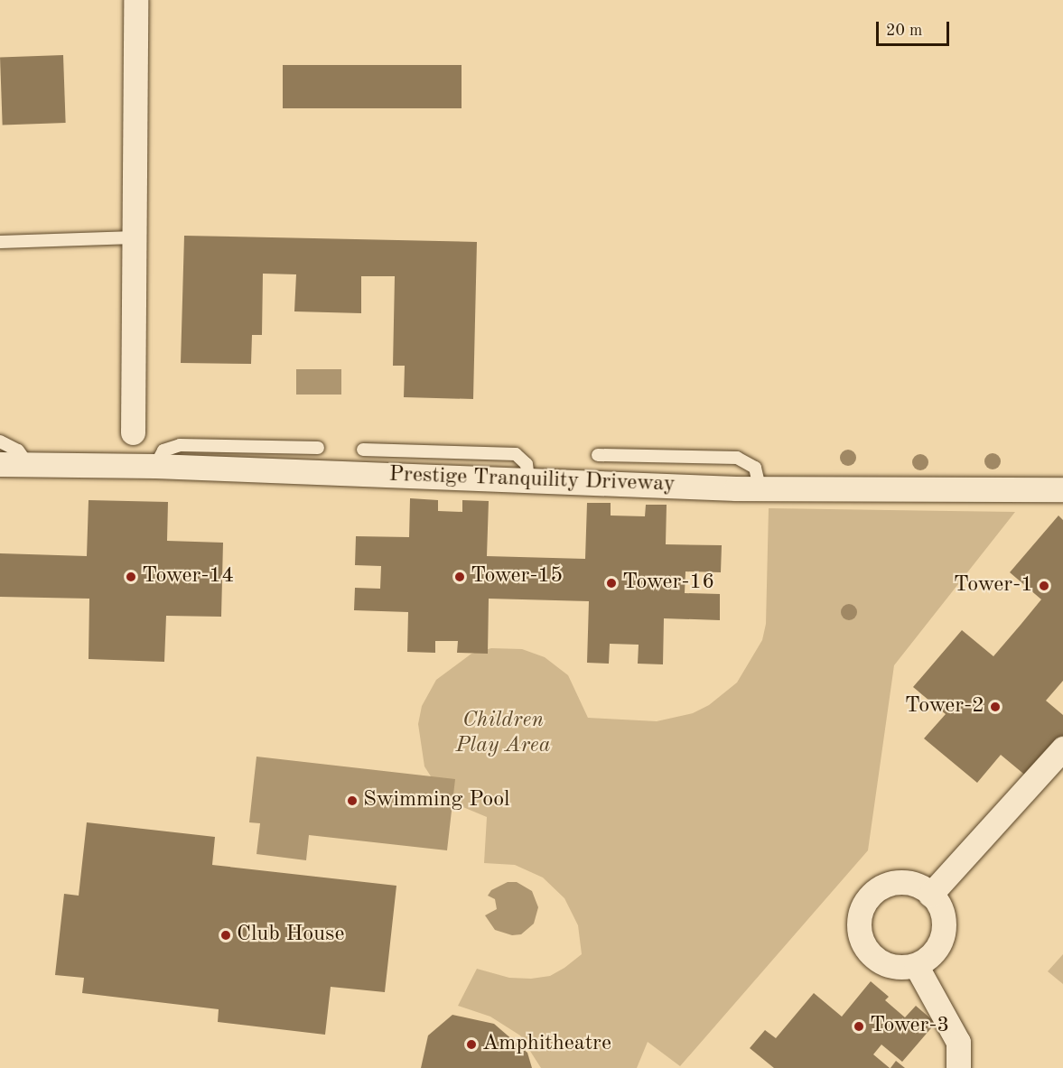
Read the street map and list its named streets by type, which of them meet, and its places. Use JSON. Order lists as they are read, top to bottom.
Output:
{
  "streets": {
    "street": ["Prestige Tranquility Driveway"]
  },
  "parks": ["Children Play Area"],
  "places": [
    "Tower-14",
    "Tower-15",
    "Tower-16",
    "Tower-1",
    "Tower-2",
    "Swimming Pool",
    "Club House",
    "Tower-3",
    "Amphitheatre"
  ],
  "scale_bar": "20 m"
}
